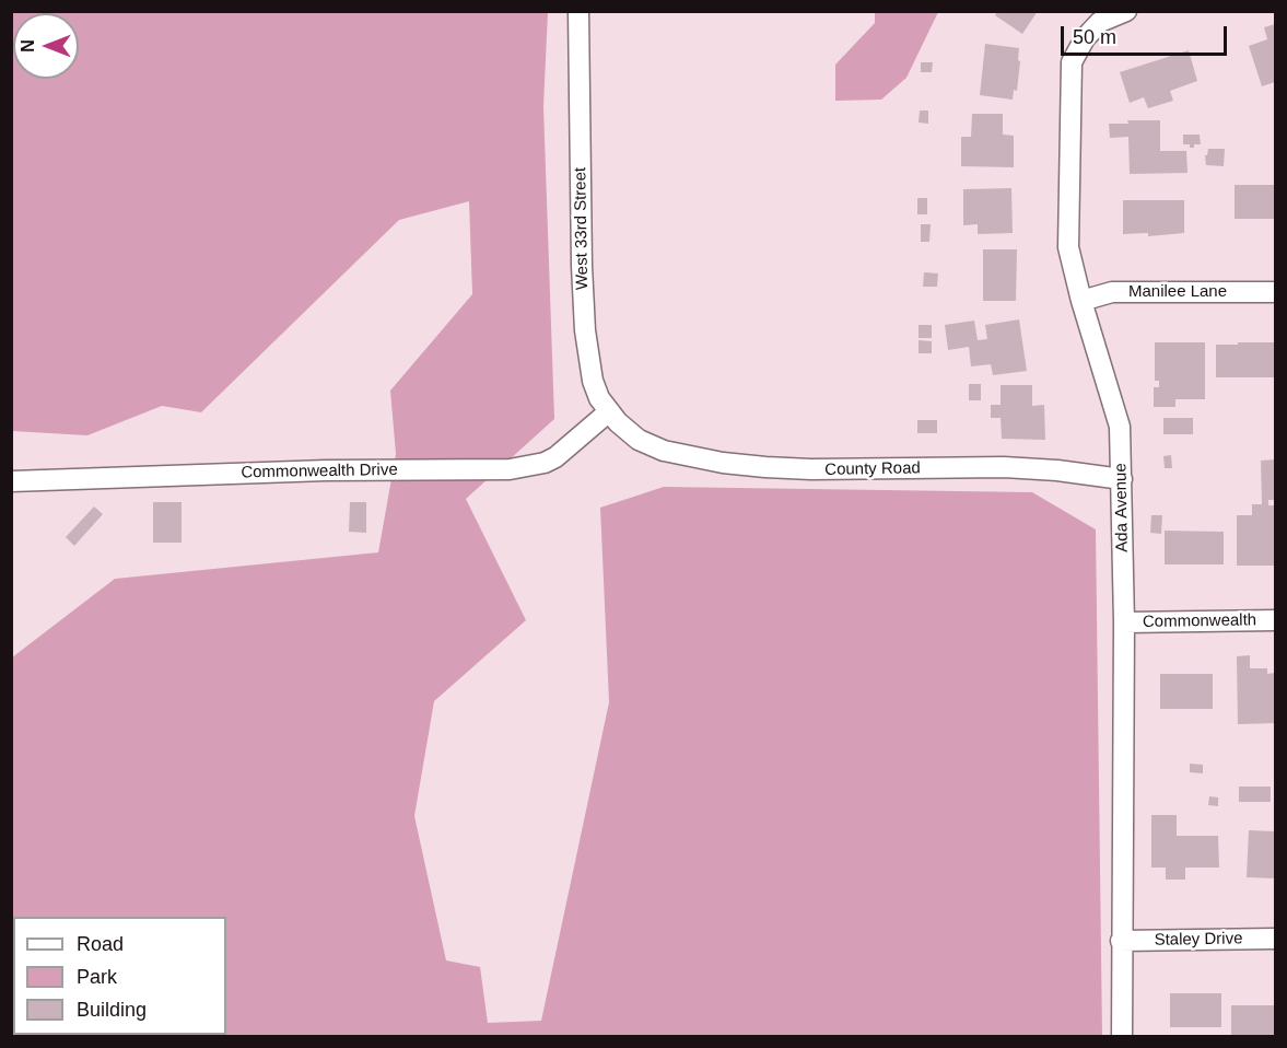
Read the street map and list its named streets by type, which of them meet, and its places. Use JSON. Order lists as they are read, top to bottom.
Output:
{
  "streets": {
    "street": [
      "West 33rd Street",
      "Manilee Lane",
      "County Road",
      "Commonwealth Drive",
      "Ada Avenue",
      "Commonwealth",
      "Staley Drive"
    ]
  },
  "crossings": [
    ["West 33rd Street", "County Road"],
    ["West 33rd Street", "Commonwealth Drive"],
    ["Manilee Lane", "Ada Avenue"],
    ["County Road", "Ada Avenue"],
    ["Ada Avenue", "Commonwealth"],
    ["Ada Avenue", "Staley Drive"]
  ],
  "legend": ["Road", "Park", "Building"],
  "scale_bar": "50 m",
  "north": "left"
}
